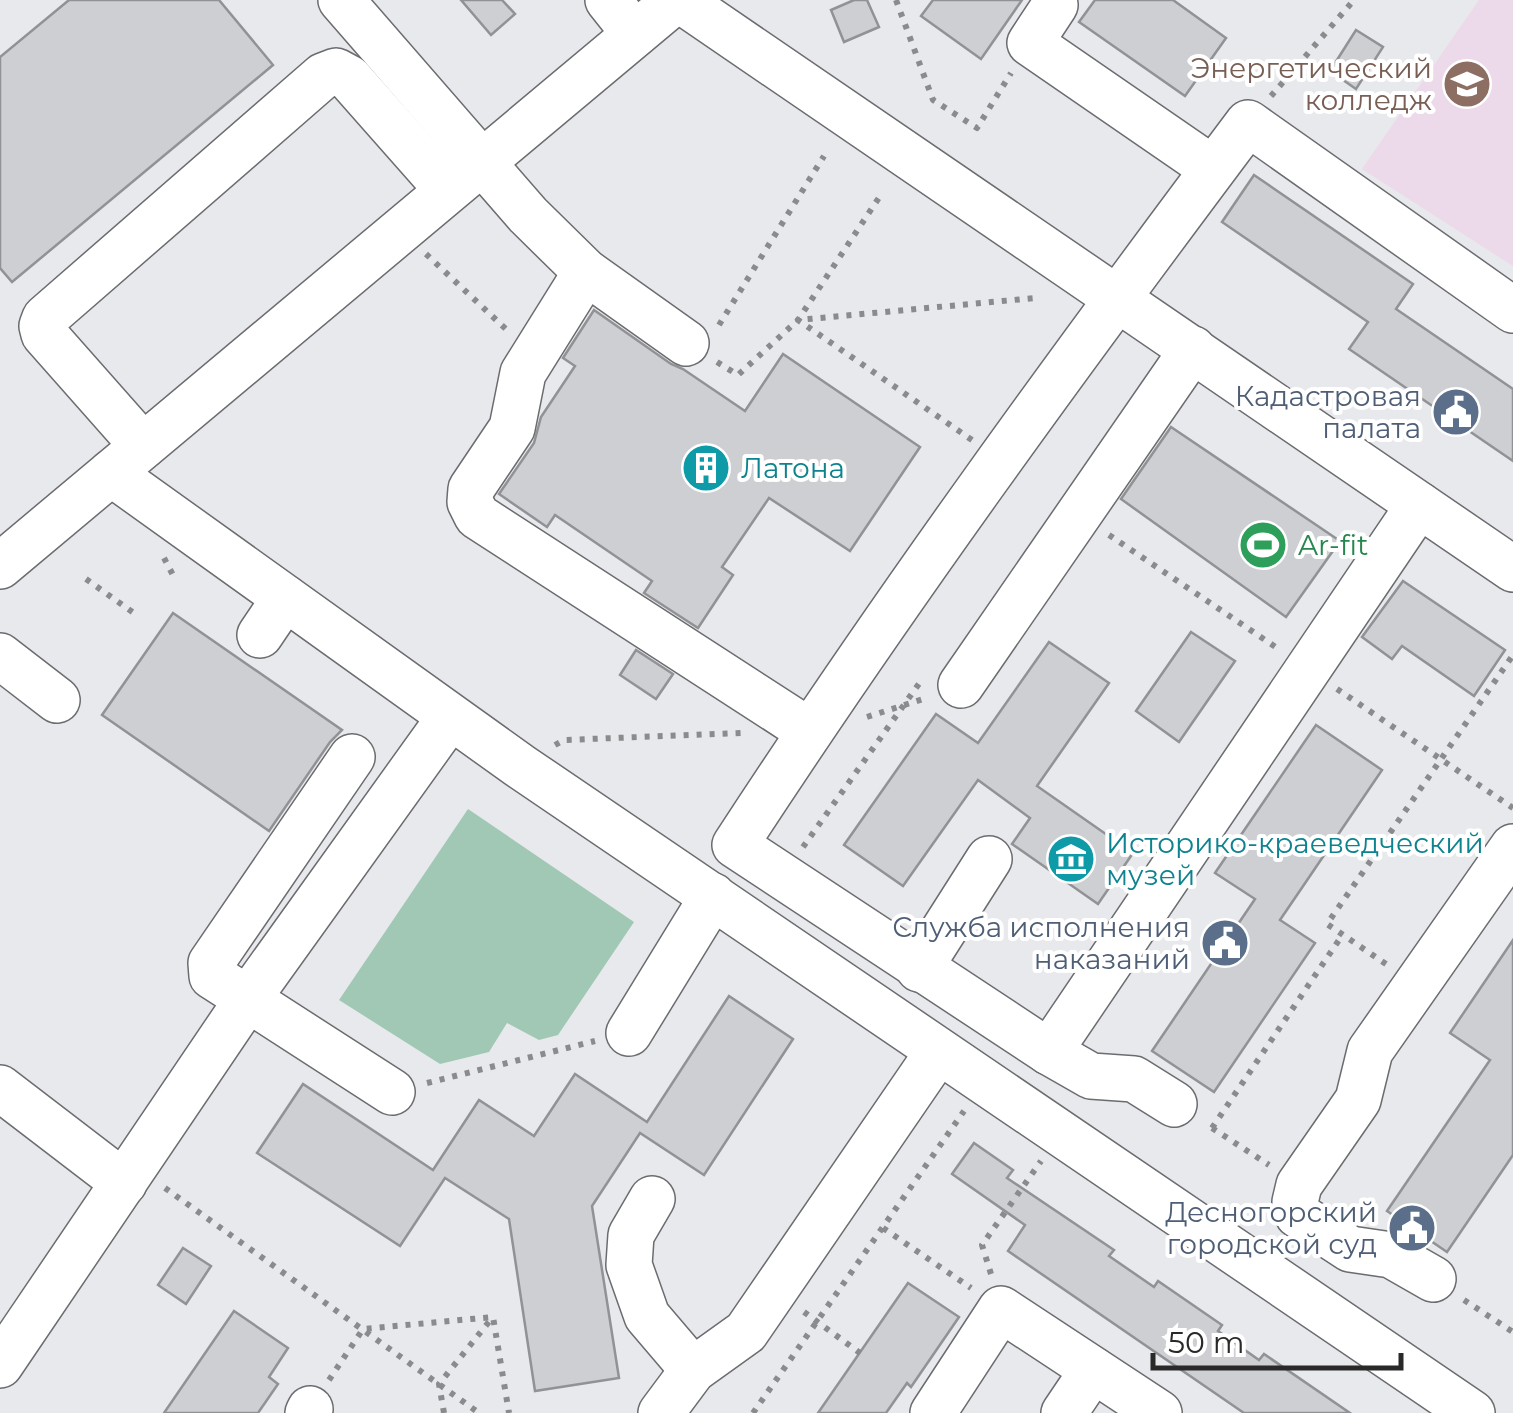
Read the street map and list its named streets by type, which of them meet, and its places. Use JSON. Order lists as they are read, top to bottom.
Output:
{
  "places": {
    "school or university": ["Энергетический колледж"],
    "public building": ["Кадастровая палата", "Служба исполнения наказаний", "Десногорский городской суд"],
    "building": ["Латона"],
    "sports": ["Ar-fit"],
    "museum": ["Историко-краеведческий музей"]
  },
  "scale_bar": "50 m"
}
